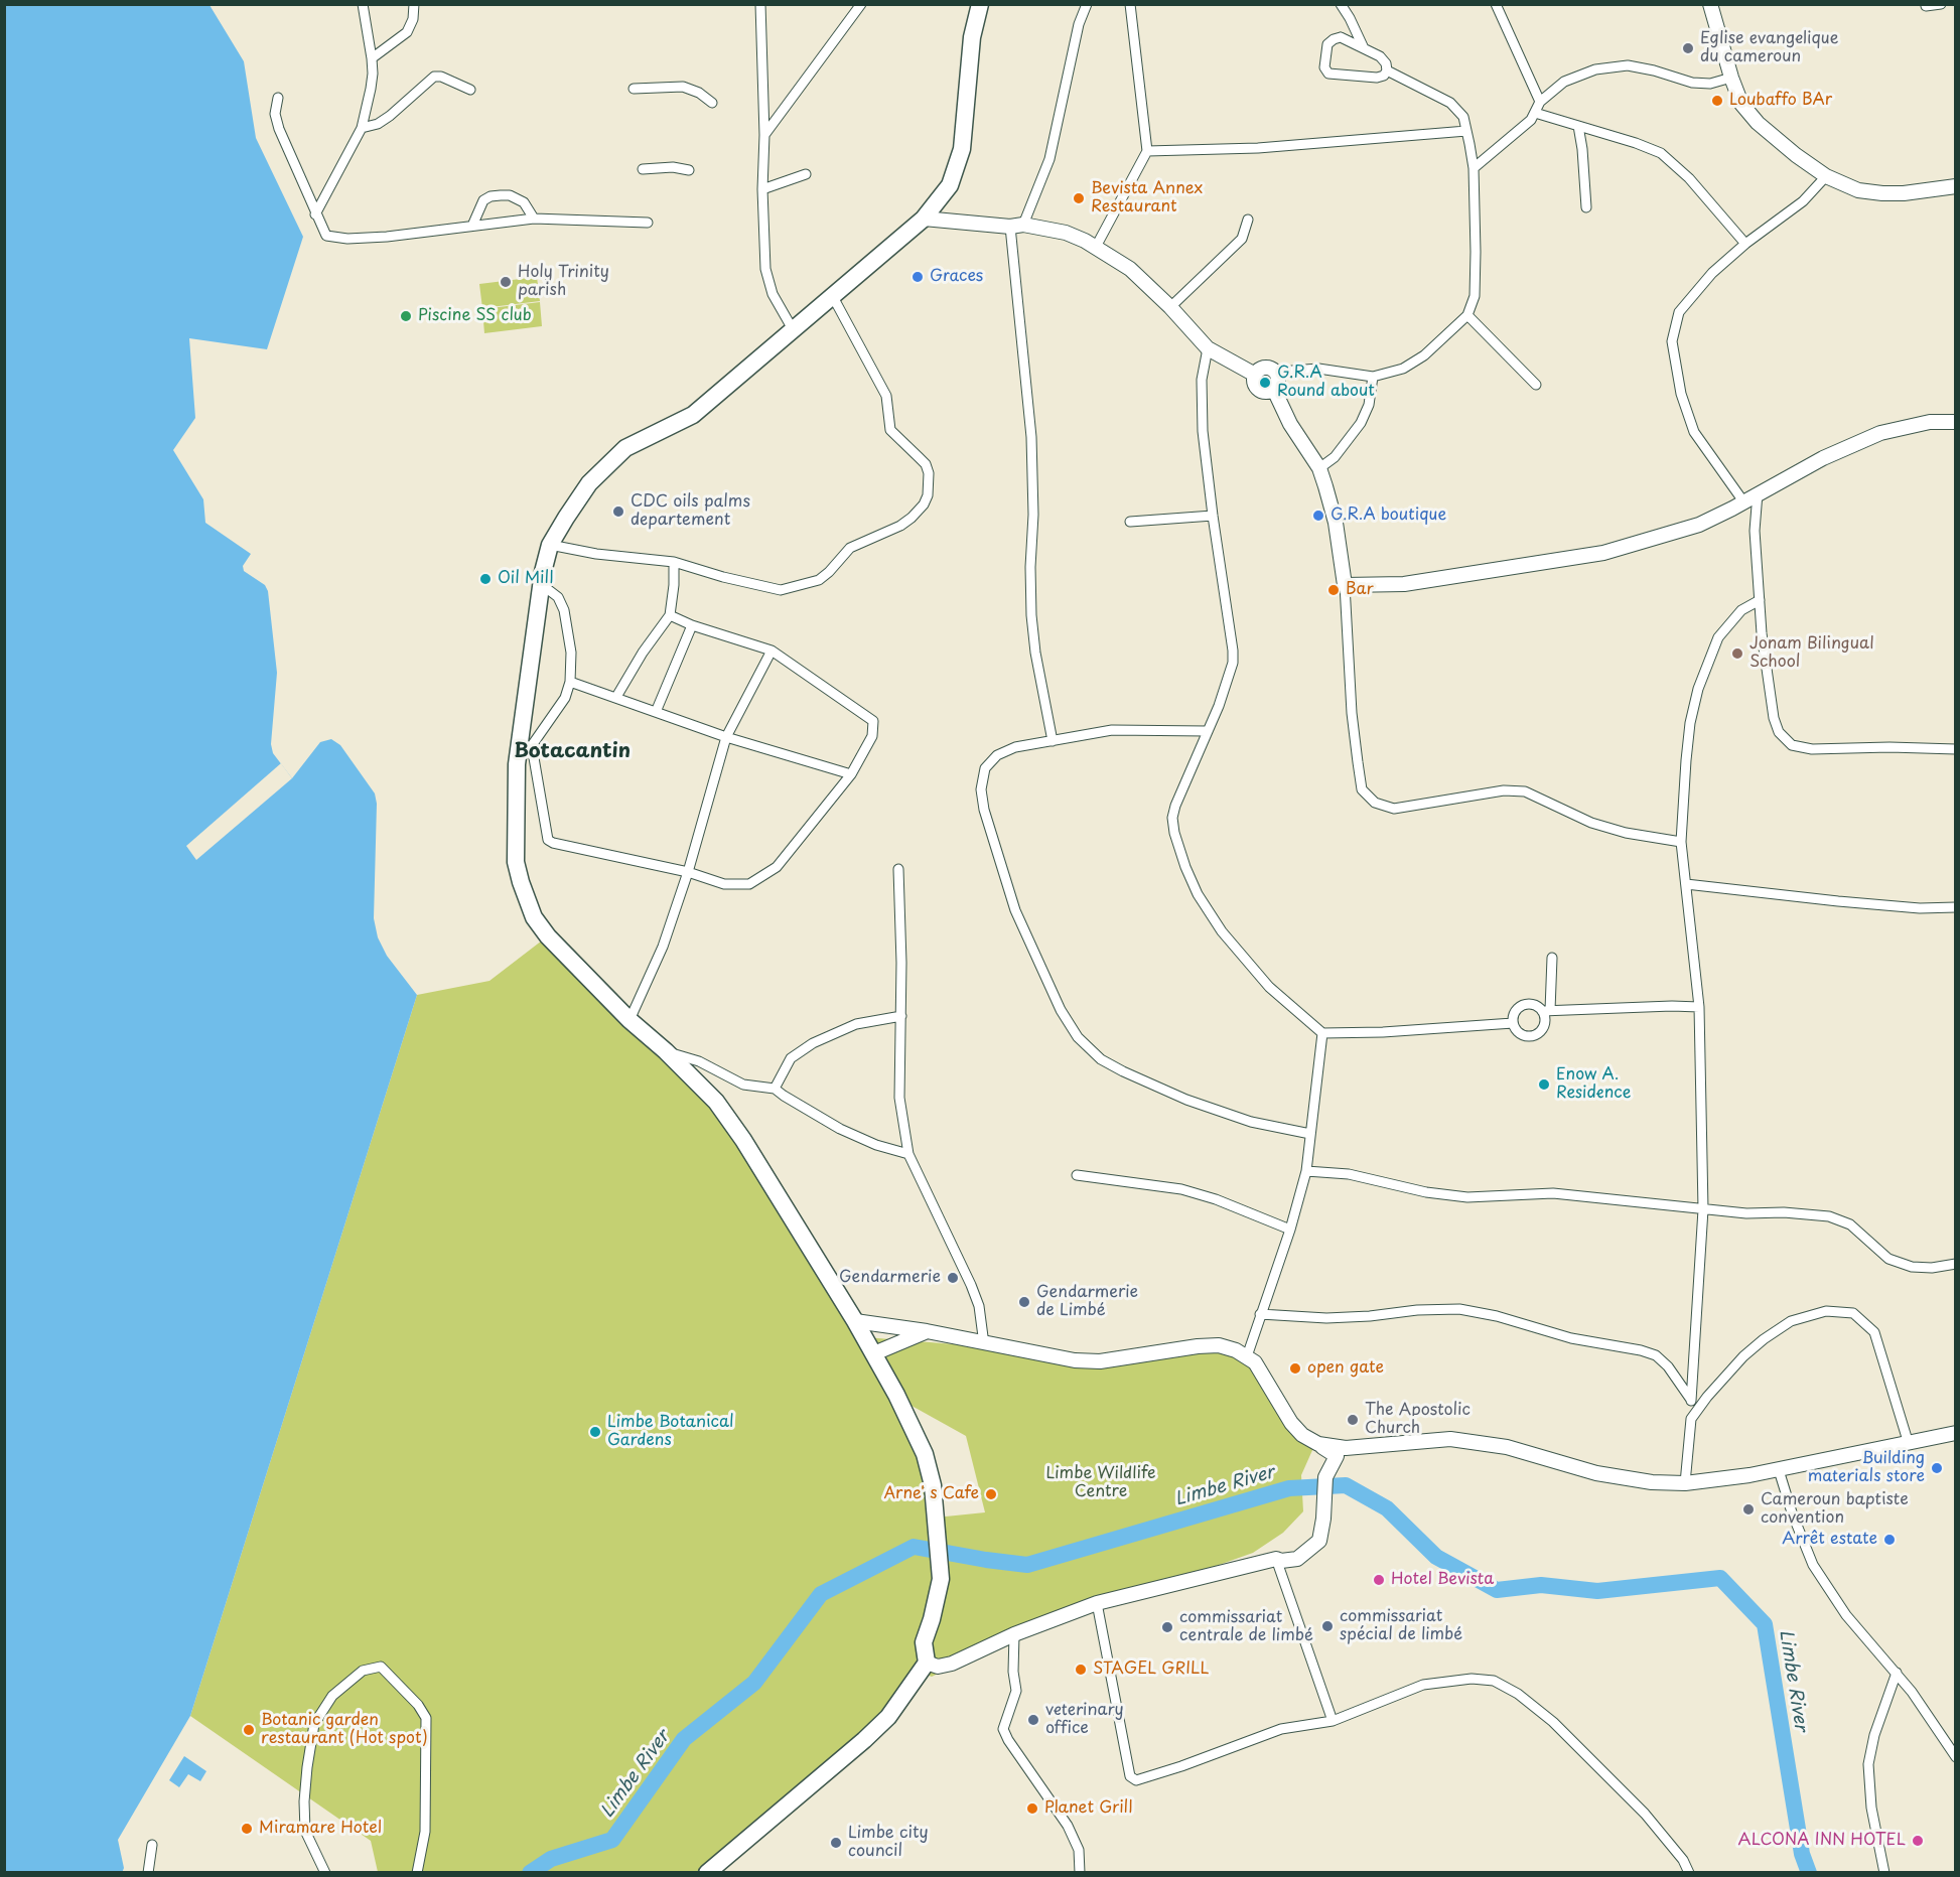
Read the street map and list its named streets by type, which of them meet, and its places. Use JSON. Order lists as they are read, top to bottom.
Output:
{
  "districts": ["Botacantin"],
  "water": ["Limbe River"],
  "parks": ["Limbe Wildlife Centre"],
  "places": [
    "Eglise evangelique du cameroun",
    "Loubaffo BAr",
    "Bevista Annex Restaurant",
    "Graces",
    "Holy Trinity parish",
    "Piscine SS club",
    "G.R.A Round about",
    "CDC oils palms departement",
    "G.R.A boutique",
    "Oil Mill",
    "Bar",
    "Jonam Bilingual School",
    "Enow A. Residence",
    "Gendarmerie",
    "Gendarmerie de Limbé",
    "open gate",
    "The Apostolic Church",
    "Limbe Botanical Gardens",
    "Building materials store",
    "Arne' s Cafe",
    "Cameroun baptiste convention",
    "Arrêt estate",
    "Hotel Bevista",
    "commissariat spécial de limbé",
    "commissariat centrale de limbé",
    "STAGEL GRILL",
    "veterinary office",
    "Botanic garden restaurant (Hot spot)",
    "Planet Grill",
    "Miramare Hotel",
    "ALCONA INN HOTEL",
    "Limbe city council"
  ]
}
